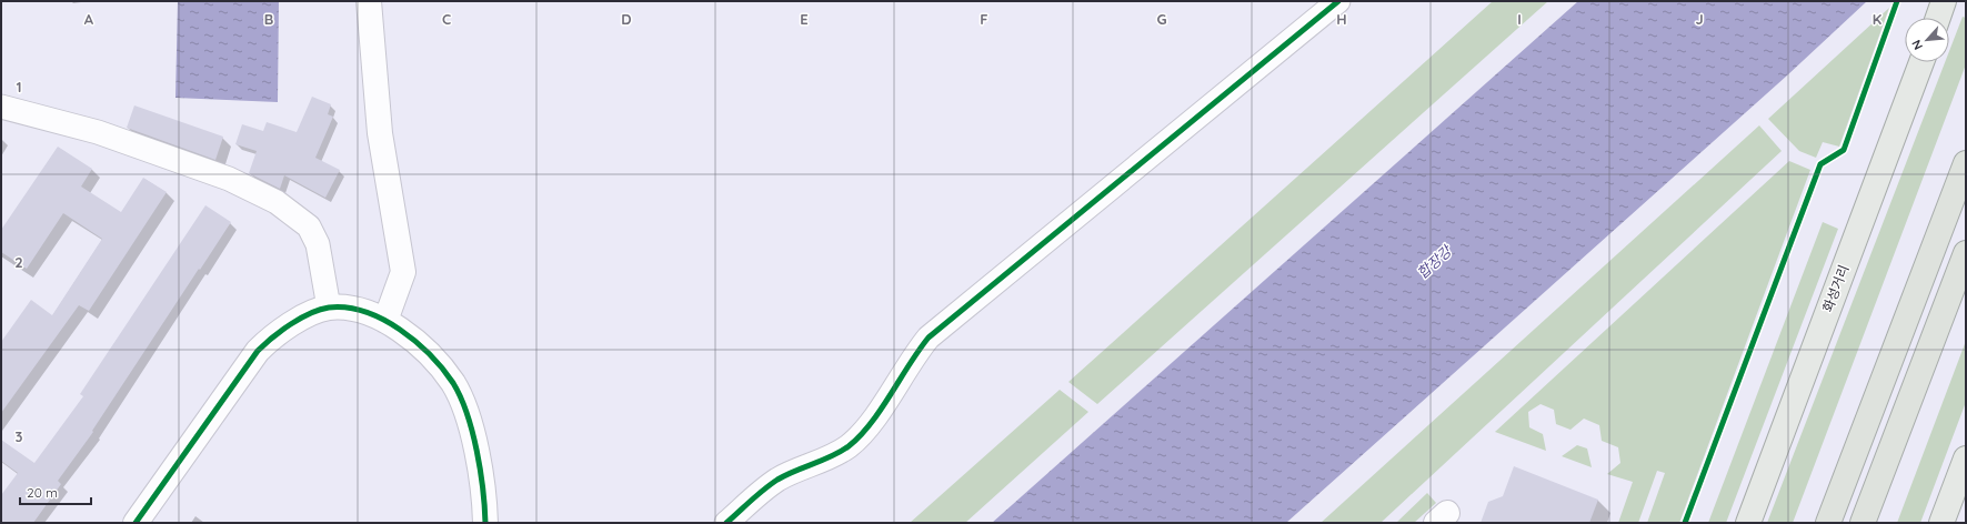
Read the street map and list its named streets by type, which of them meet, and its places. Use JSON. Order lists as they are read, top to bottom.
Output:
{
  "streets": {
    "main road": ["화성거리"]
  },
  "water": ["합장강"],
  "scale_bar": "20 m",
  "north": "bottom left",
  "grid": {
    "columns": [
      "A",
      "B",
      "C",
      "D",
      "E",
      "F",
      "G",
      "H",
      "I",
      "J",
      "K"
    ],
    "rows": ["1", "2", "3"]
  }
}
